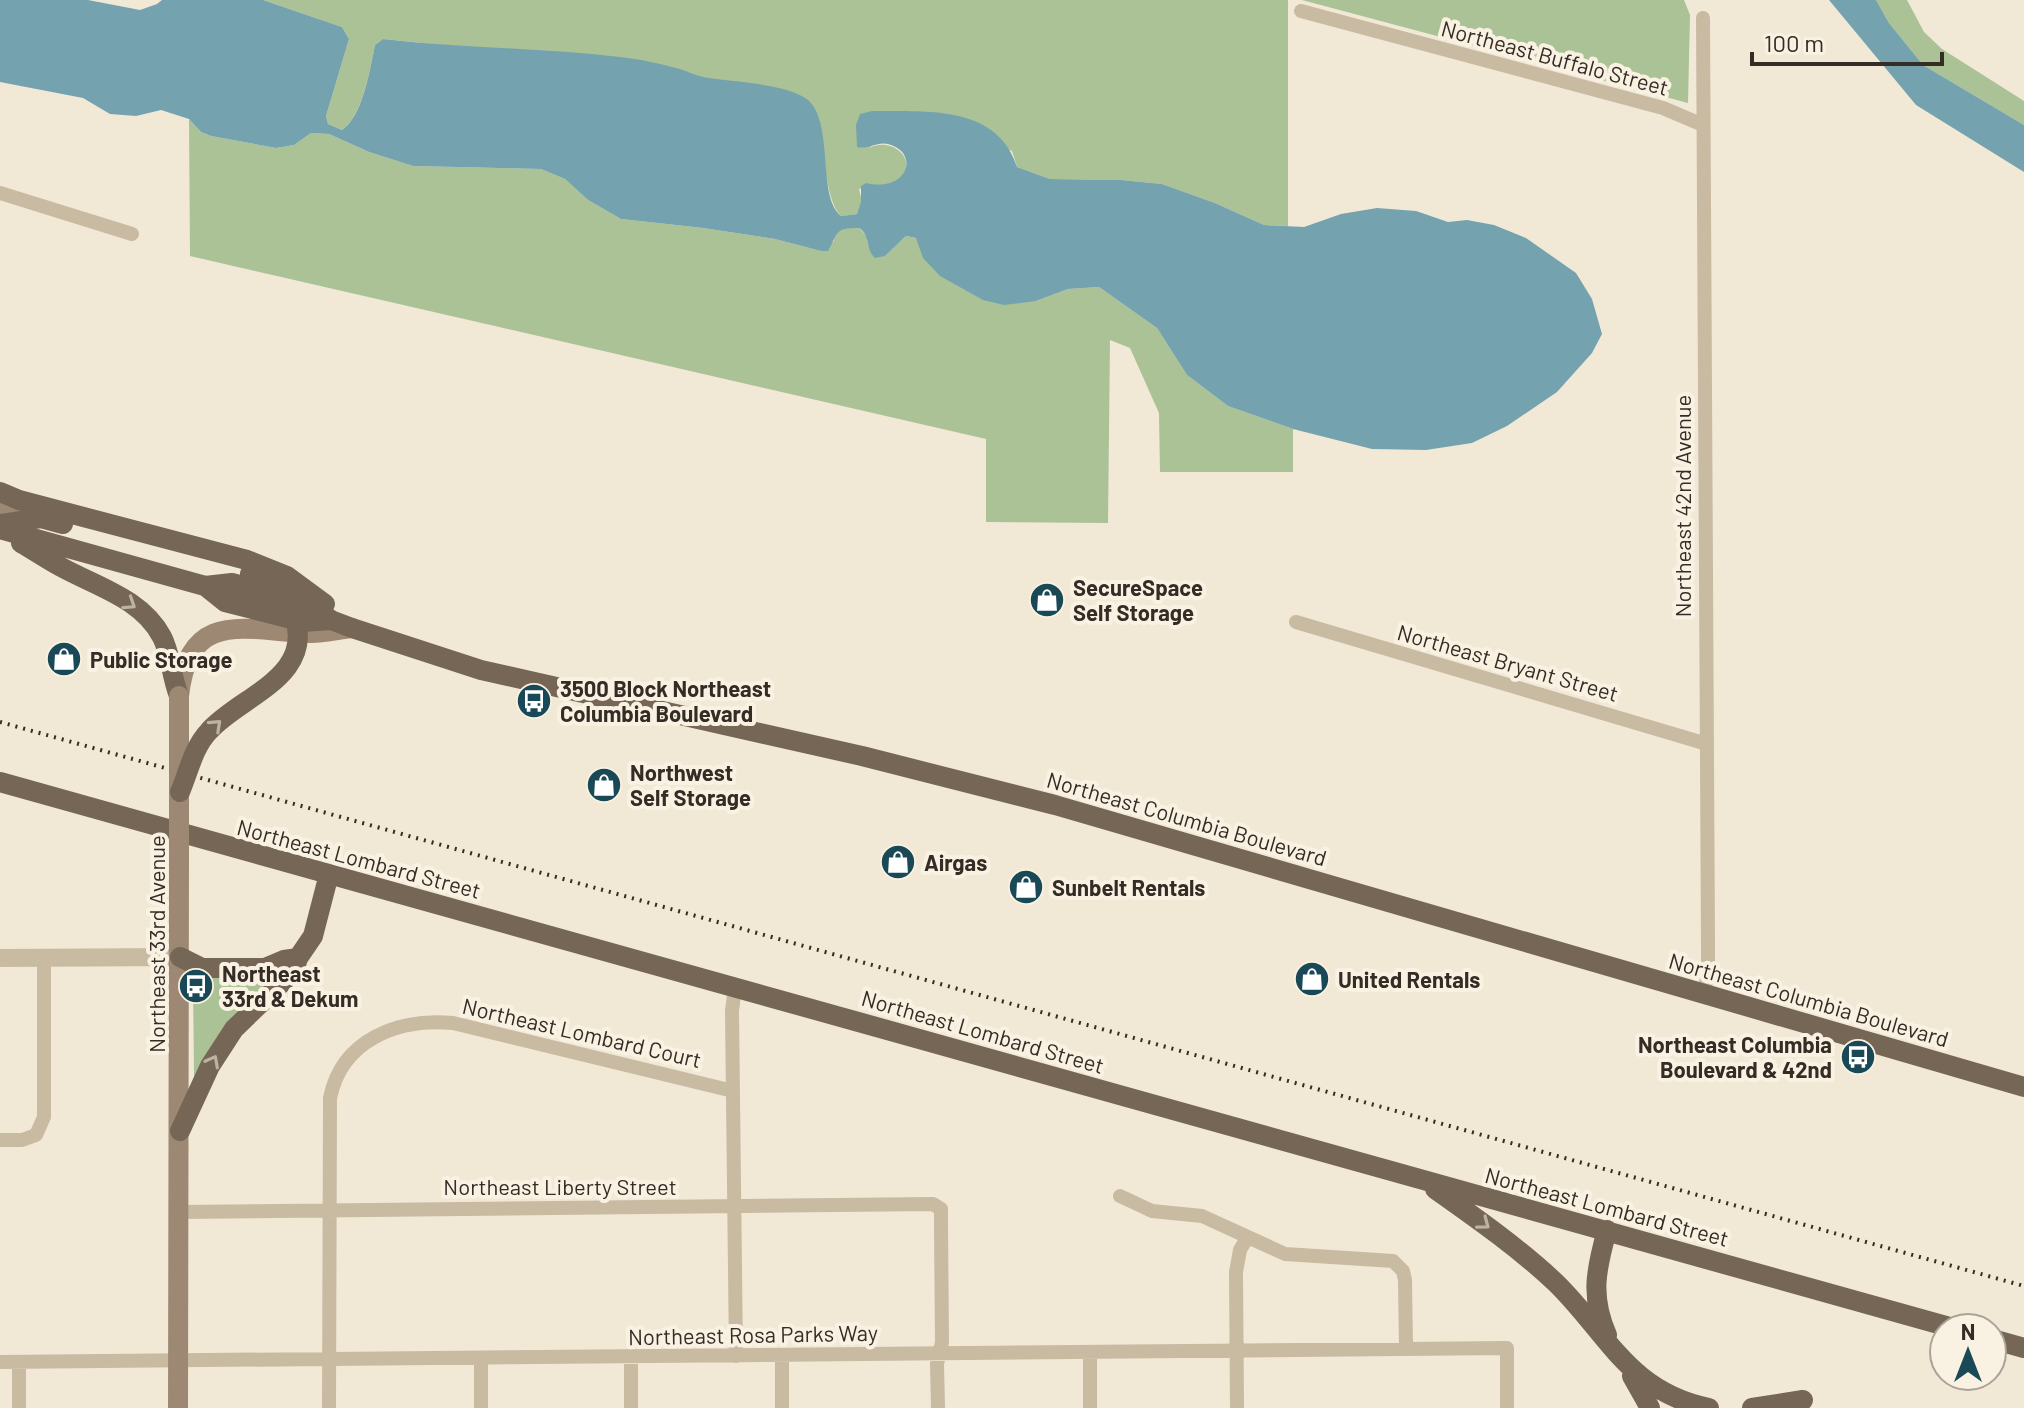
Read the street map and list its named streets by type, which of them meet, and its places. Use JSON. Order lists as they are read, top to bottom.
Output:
{
  "streets": {
    "main road": ["Northeast Columbia Boulevard", "Northeast Lombard Street", "Northeast 33rd Avenue"],
    "street": [
      "Northeast Buffalo Street",
      "Northeast 42nd Avenue",
      "Northeast Bryant Street",
      "Northeast Lombard Court",
      "Northeast Liberty Street",
      "Northeast Rosa Parks Way"
    ]
  },
  "crossings": [
    ["Northeast Buffalo Street", "Northeast 42nd Avenue"],
    ["Northeast 42nd Avenue", "Northeast Bryant Street"],
    ["Northeast 42nd Avenue", "Northeast Columbia Boulevard"],
    ["Northeast Columbia Boulevard", "Northeast 33rd Avenue"],
    ["Northeast 33rd Avenue", "Northeast Liberty Street"],
    ["Northeast 33rd Avenue", "Northeast Rosa Parks Way"],
    ["Northeast Lombard Court", "Northeast Liberty Street"],
    ["Northeast Lombard Court", "Northeast Rosa Parks Way"],
    ["Northeast Liberty Street", "Northeast Rosa Parks Way"]
  ],
  "places": {
    "shop": [
      "SecureSpace Self Storage",
      "Public Storage",
      "Northwest Self Storage",
      "Airgas",
      "Sunbelt Rentals",
      "United Rentals"
    ],
    "bus stop": ["3500 Block Northeast Columbia Boulevard", "Northeast 33rd & Dekum", "Northeast Columbia Boulevard & 42nd"]
  },
  "scale_bar": "100 m",
  "north": "top"
}
